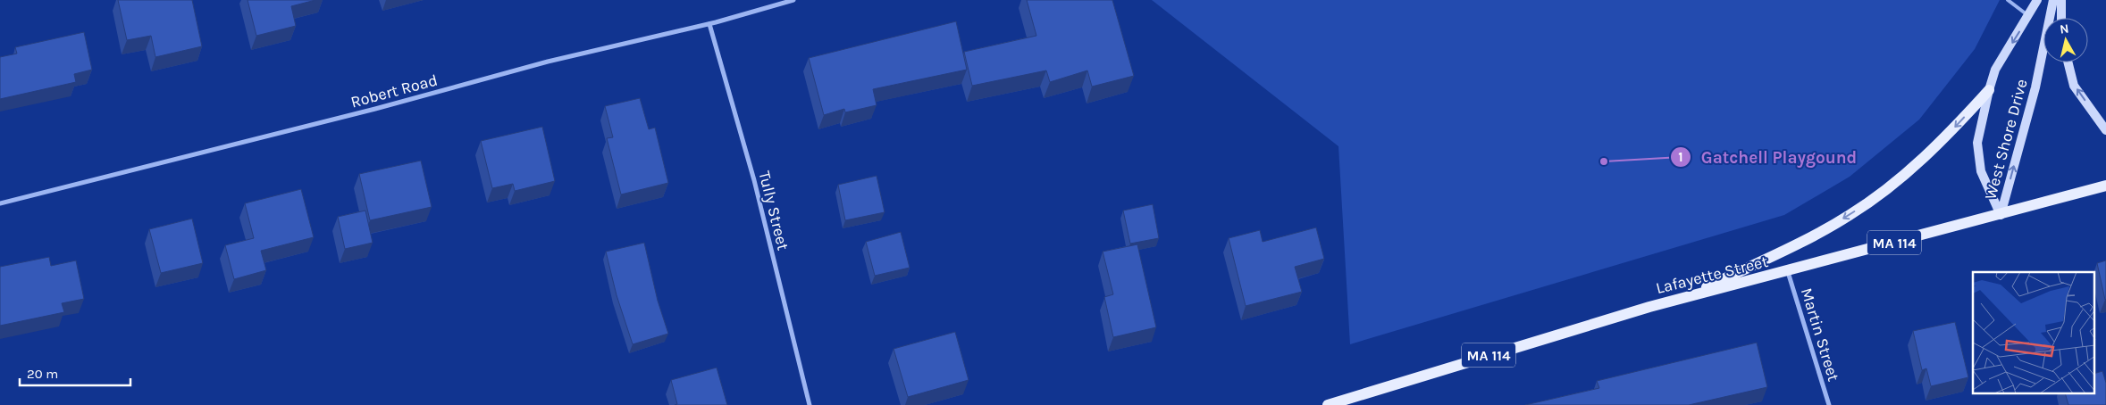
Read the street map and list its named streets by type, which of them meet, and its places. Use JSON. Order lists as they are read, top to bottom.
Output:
{
  "streets": {
    "main road": ["West Shore Drive", "MA 114", "Lafayette Street"],
    "street": ["Robert Road", "Tully Street", "Martin Street"]
  },
  "crossings": [
    ["Robert Road", "Tully Street"],
    ["West Shore Drive", "Lafayette Street"],
    ["Lafayette Street", "Martin Street"]
  ],
  "places": ["Gatchell Playgound"],
  "scale_bar": "20 m",
  "north": "top"
}
